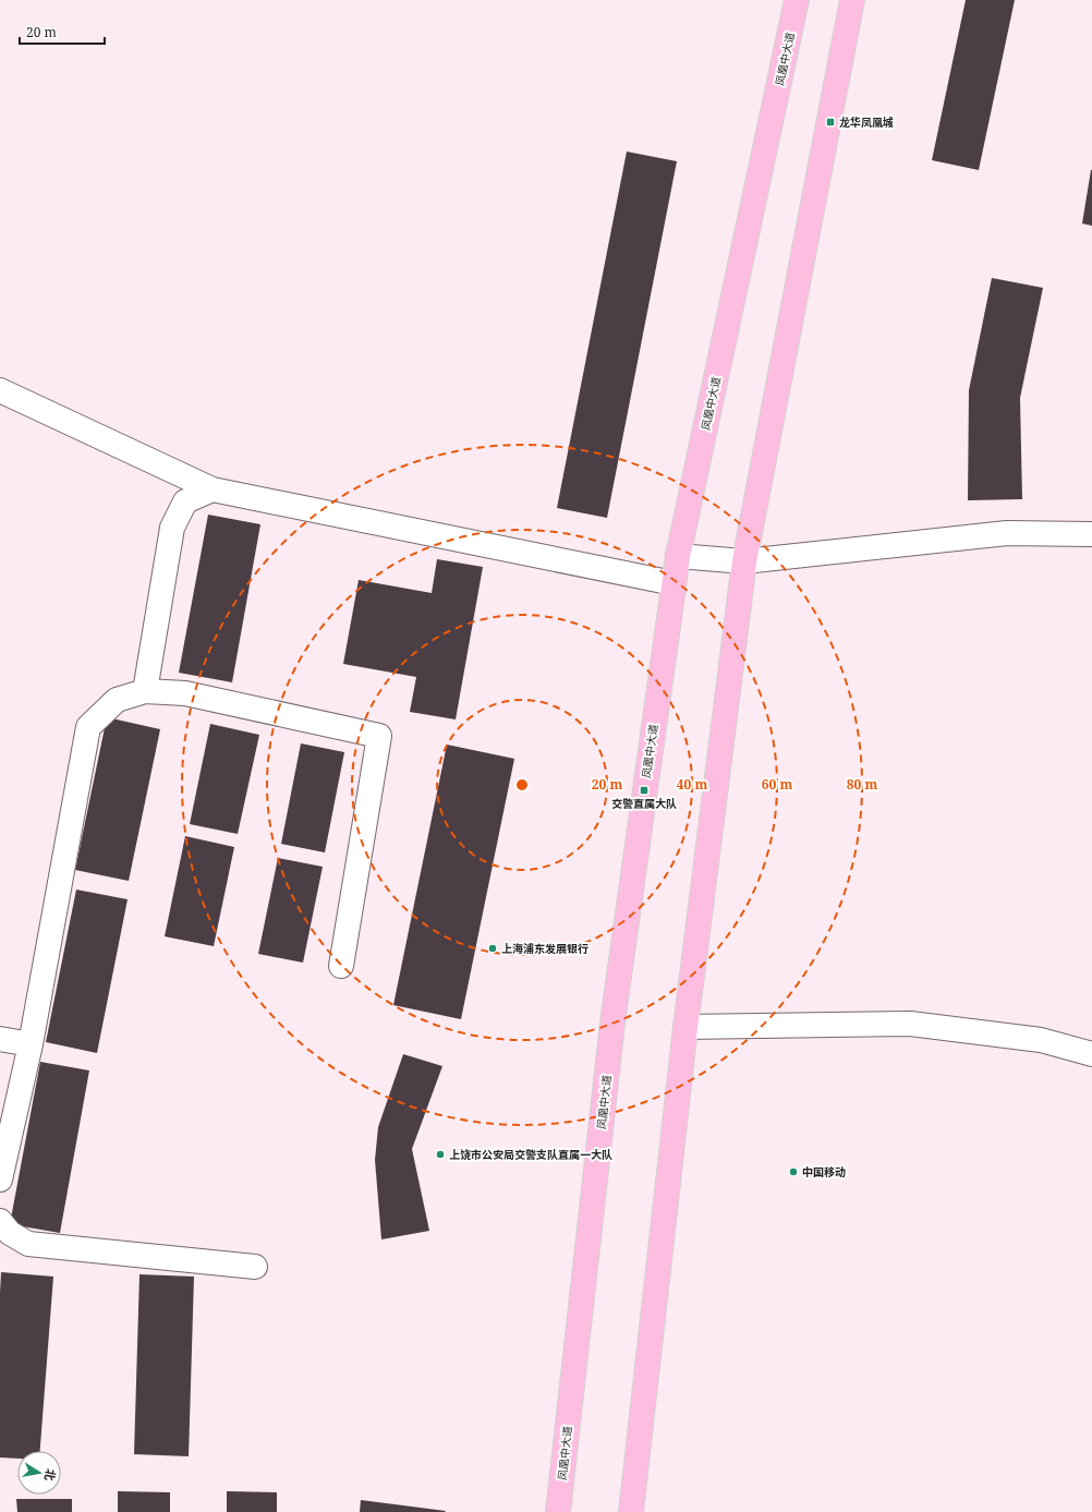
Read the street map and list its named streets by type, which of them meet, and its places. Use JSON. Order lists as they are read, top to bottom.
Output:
{
  "streets": {
    "main road": ["凤凰中大道"]
  },
  "places": {
    "transit": ["龙华凤凰城", "交警直属大队"],
    "other": ["上海浦东发展银行", "上饶市公安局交警支队直属一大队", "中国移动"]
  },
  "scale_bar": "20 m",
  "north": "right",
  "rings": [
    "20 m",
    "40 m",
    "60 m",
    "80 m"
  ]
}
